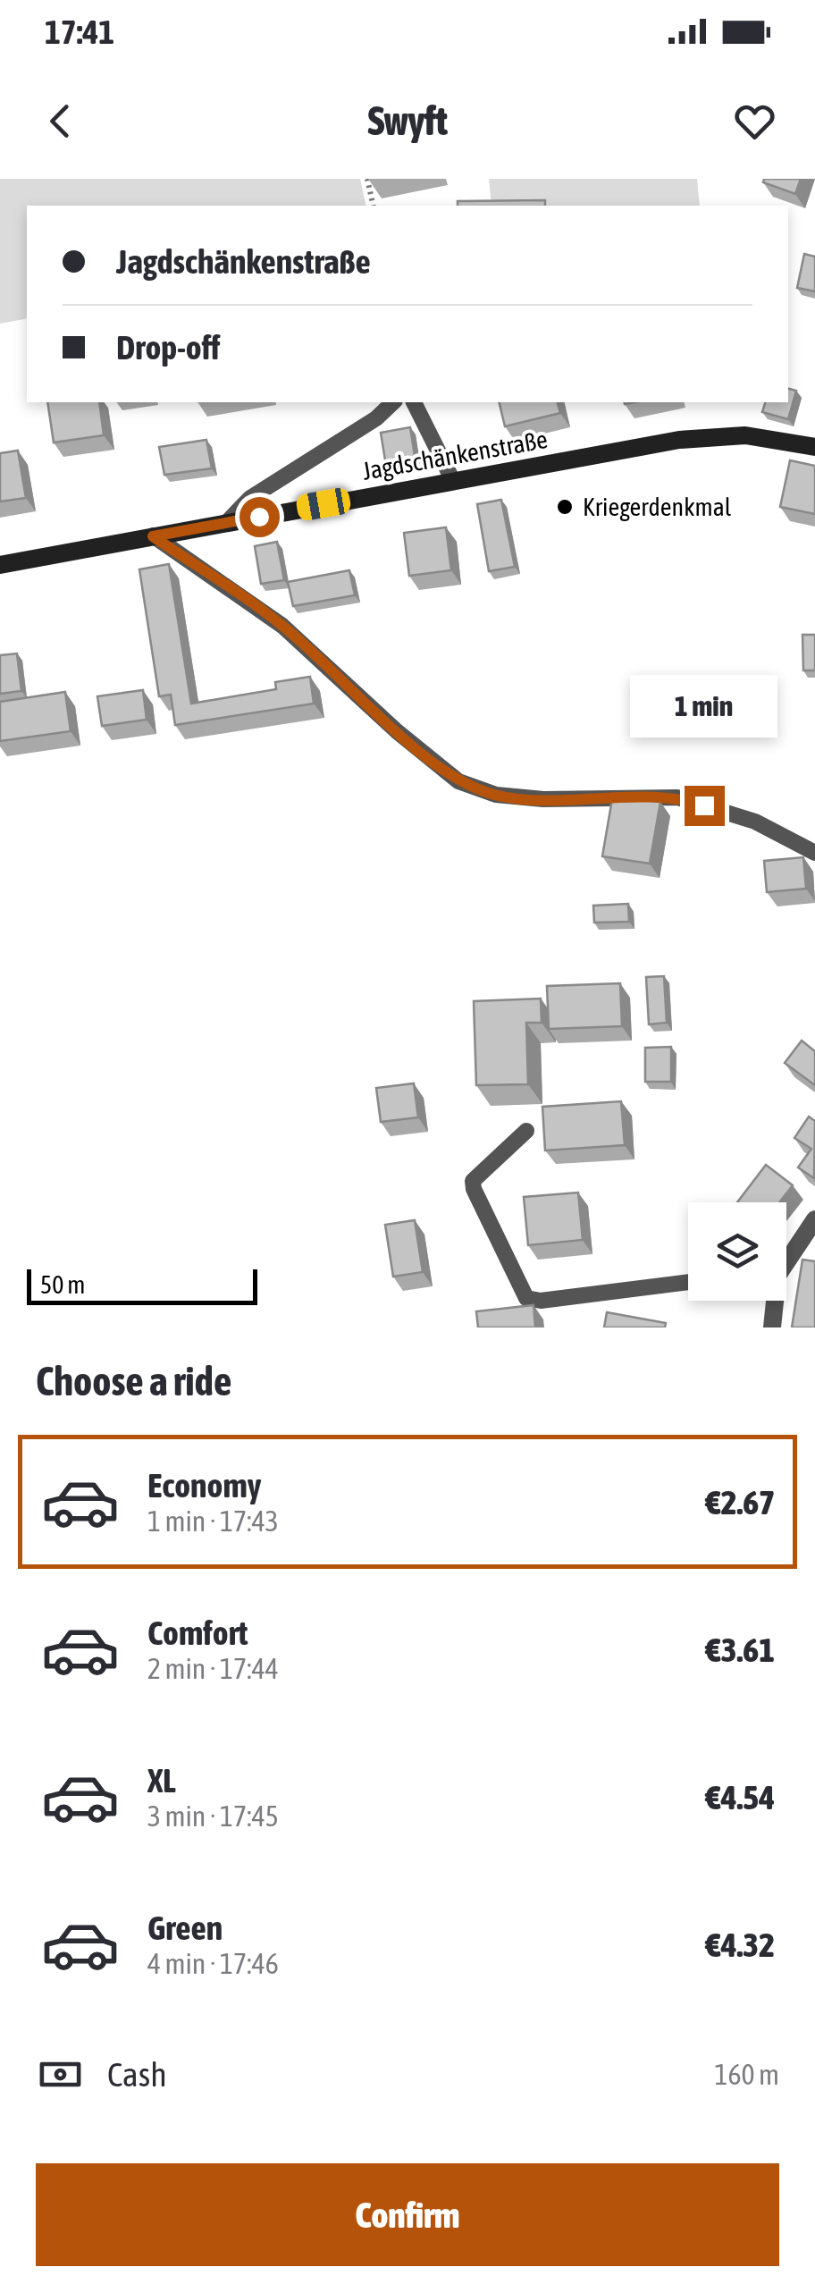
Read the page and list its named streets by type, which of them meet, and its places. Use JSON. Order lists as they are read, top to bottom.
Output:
{
  "streets": {
    "main road": ["Jagdschänkenstraße"]
  },
  "places": ["Kriegerdenkmal"],
  "scale_bar": "50 m",
  "page": {
    "status": "17:41",
    "header": "Swyft",
    "banner": ["Jagdschänkenstraße", "Drop-off"],
    "bubble": "1 min",
    "scale": "50 m",
    "heading": "Choose a ride",
    "list": [
      {
        "name": "Economy",
        "note": "1 min · 17:43",
        "value": "€2.67"
      },
      {
        "name": "Comfort",
        "note": "2 min · 17:44",
        "value": "€3.61"
      },
      {
        "name": "XL",
        "note": "3 min · 17:45",
        "value": "€4.54"
      },
      {
        "name": "Green",
        "note": "4 min · 17:46",
        "value": "€4.32"
      }
    ],
    "pay": ["Cash", "160 m"],
    "buttons": "Confirm"
  }
}
